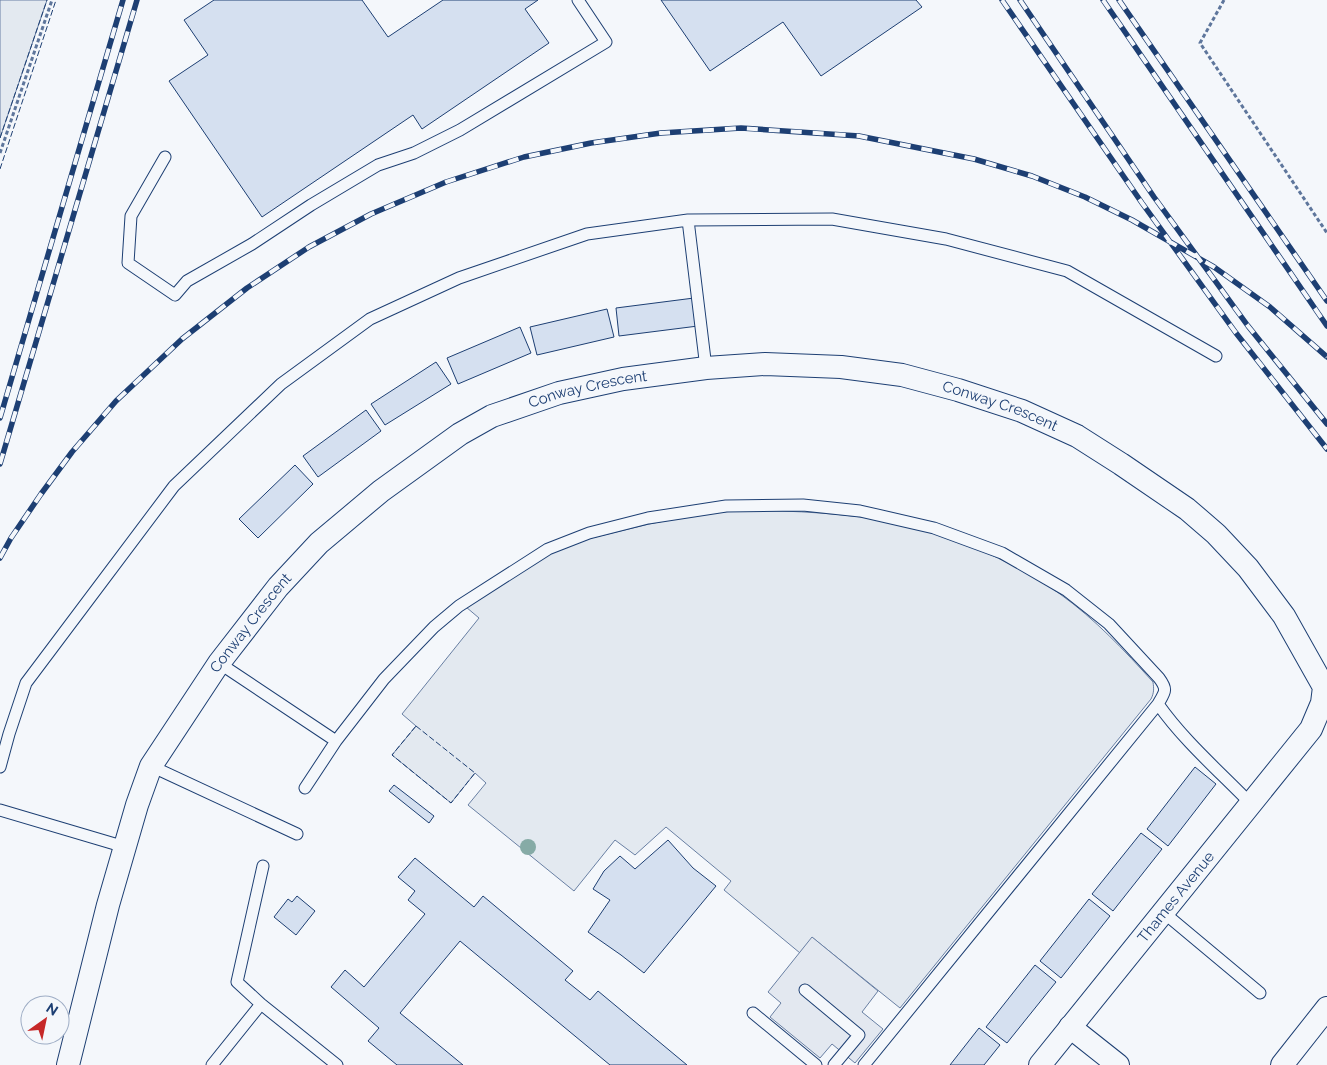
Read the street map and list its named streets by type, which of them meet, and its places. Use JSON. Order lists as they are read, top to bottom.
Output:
{
  "streets": {
    "street": ["Conway Crescent", "Thames Avenue"]
  },
  "crossings": [
    ["Conway Crescent", "Thames Avenue"]
  ],
  "north": "top right"
}
